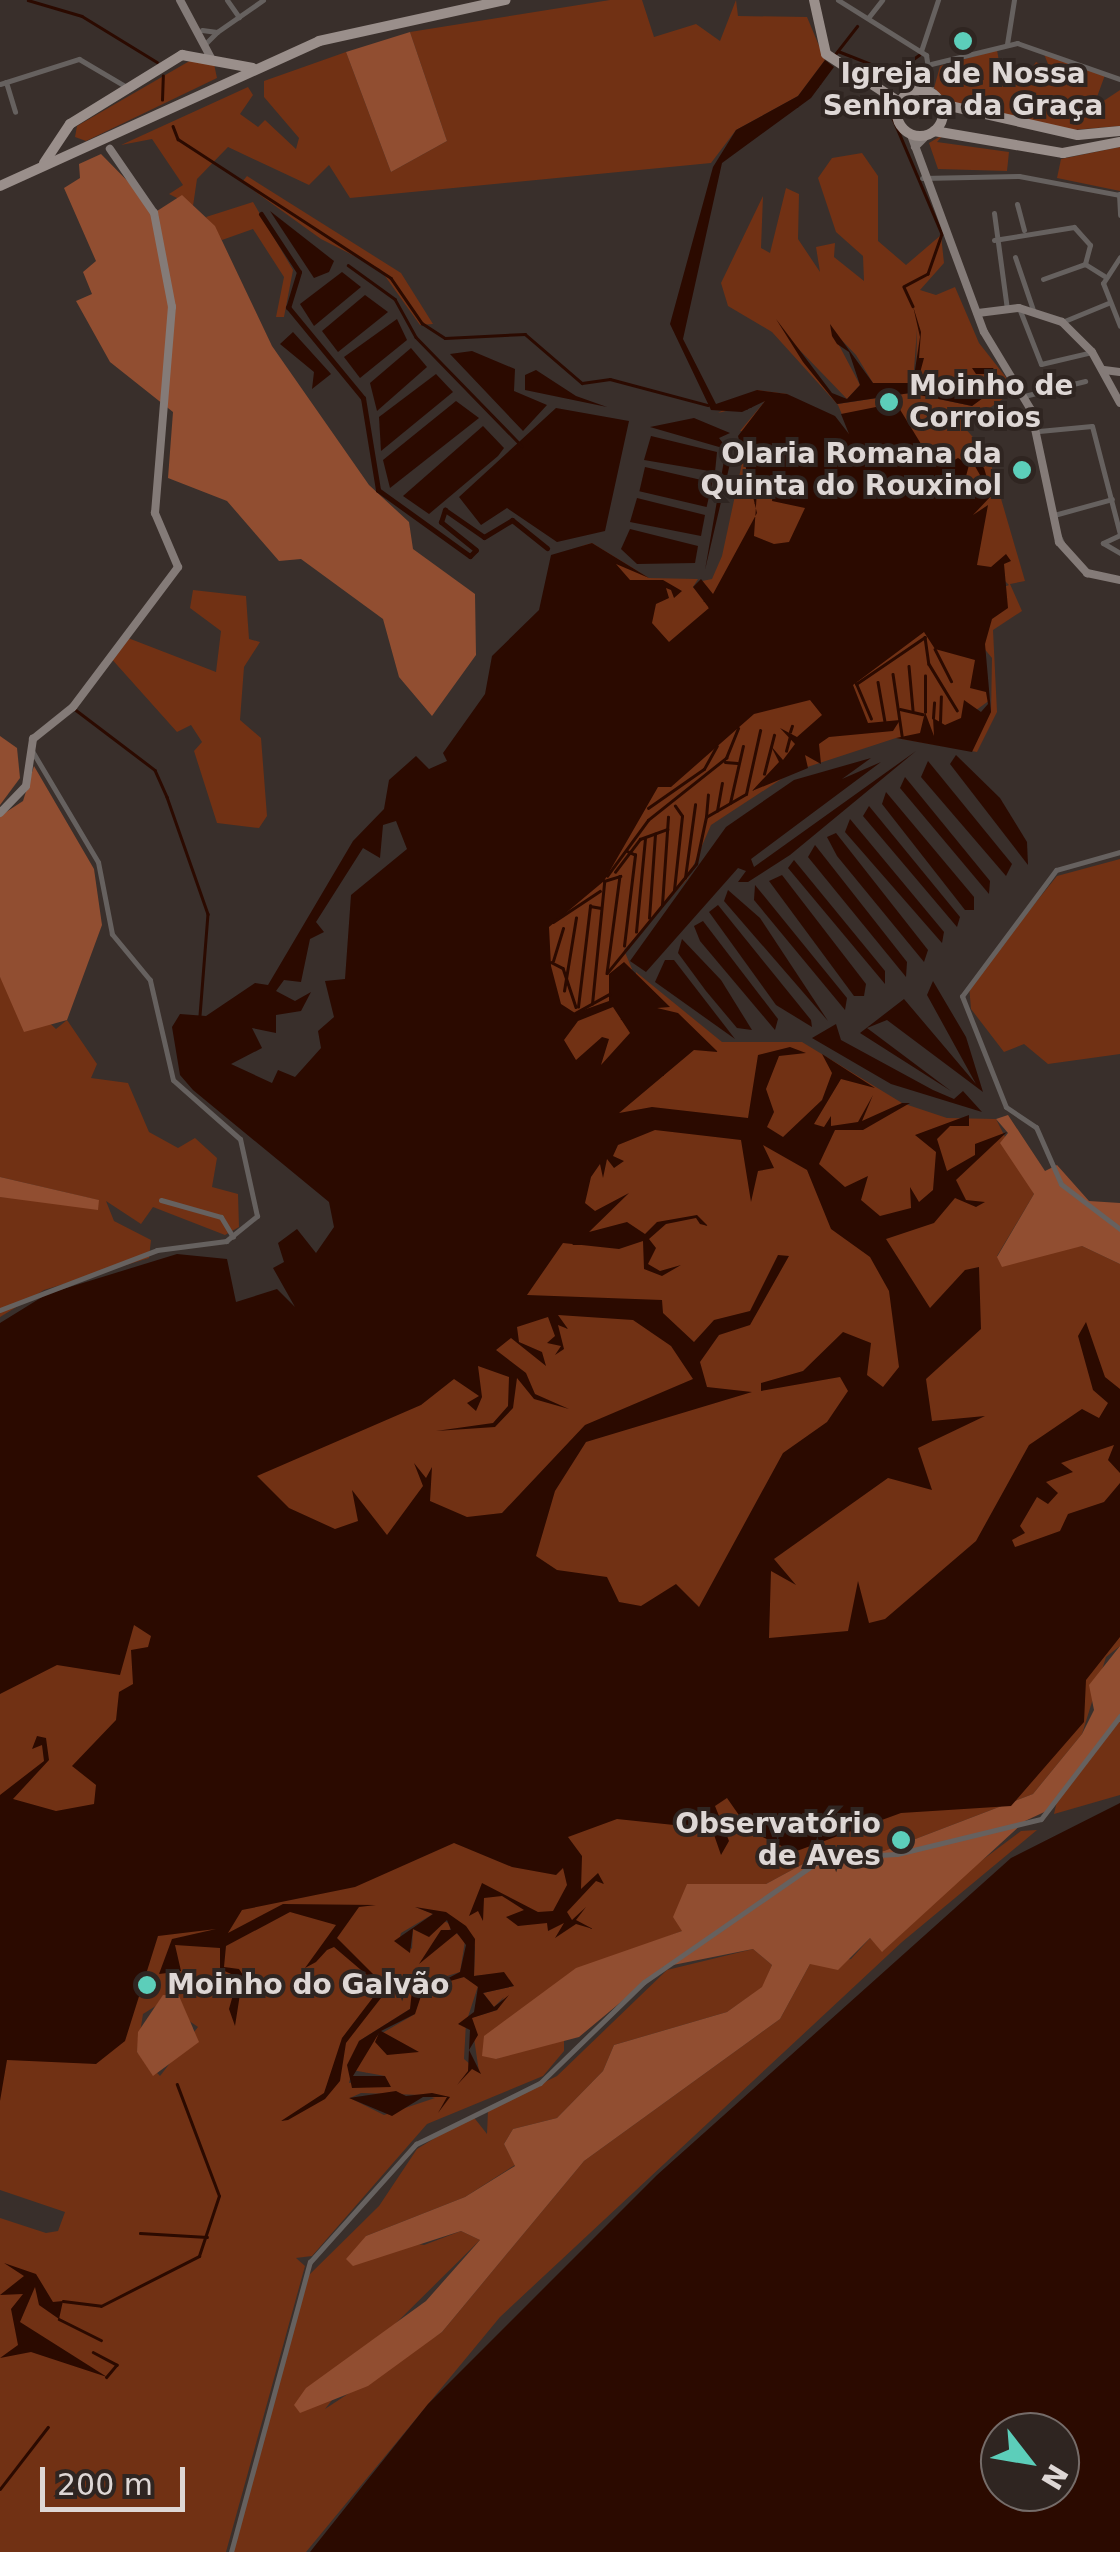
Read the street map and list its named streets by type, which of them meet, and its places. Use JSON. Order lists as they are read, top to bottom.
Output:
{
  "places": [
    "Igreja de Nossa Senhora da Graça",
    "Moinho de Corroios",
    "Olaria Romana da Quinta do Rouxinol",
    "Observatório de Aves",
    "Moinho do Galvão"
  ],
  "scale_bar": "200 m",
  "north": "bottom right"
}
